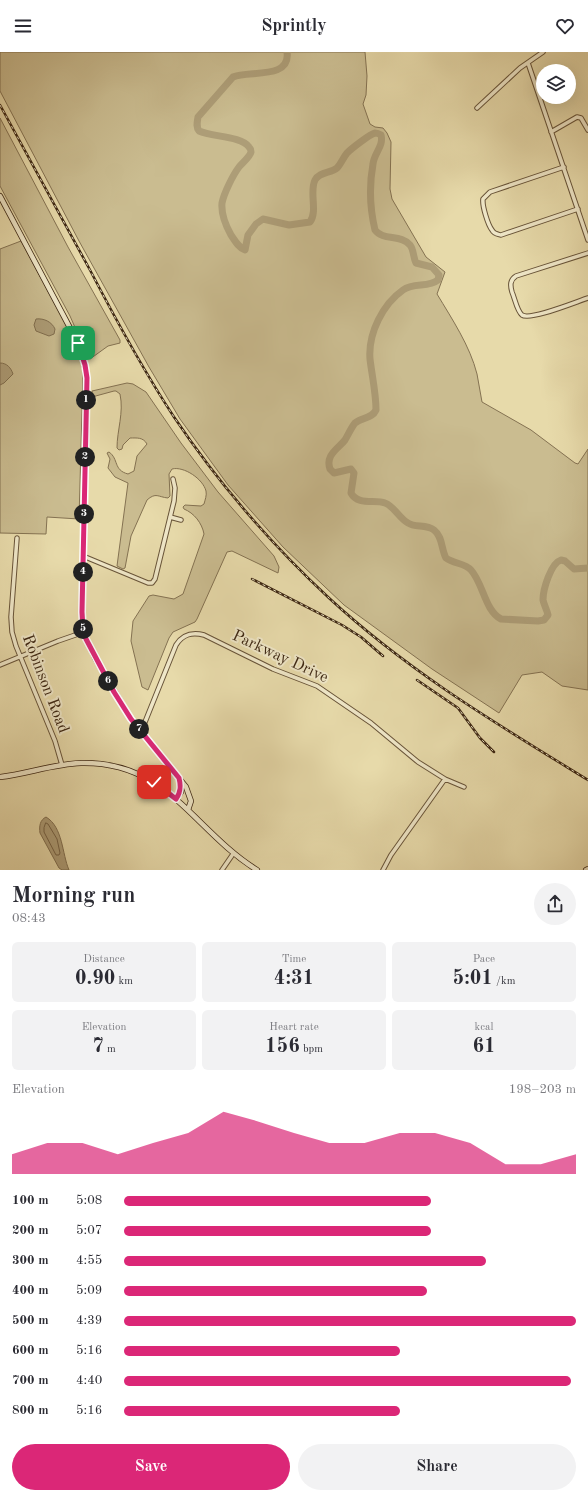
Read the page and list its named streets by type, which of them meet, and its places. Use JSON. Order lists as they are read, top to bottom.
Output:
{
  "streets": {
    "street": ["Parkway Drive", "Robinson Road"]
  },
  "page": {
    "header": "Sprintly",
    "pins": [
      "1",
      "2",
      "3",
      "4",
      "5",
      "6",
      "7"
    ],
    "heading": ["Morning run", "08:43"],
    "stats": [
      ["Distance", "0.90 km"],
      ["Time", "4:31"],
      ["Pace", "5:01 /km"],
      ["Elevation", "7 m"],
      ["Heart rate", "156 bpm"],
      ["kcal", "61"]
    ],
    "chart": ["Elevation", "198–203 m"],
    "list": [
      {
        "name": "100 m",
        "note": "5:08"
      },
      {
        "name": "200 m",
        "note": "5:07"
      },
      {
        "name": "300 m",
        "note": "4:55"
      },
      {
        "name": "400 m",
        "note": "5:09"
      },
      {
        "name": "500 m",
        "note": "4:39"
      },
      {
        "name": "600 m",
        "note": "5:16"
      },
      {
        "name": "700 m",
        "note": "4:40"
      },
      {
        "name": "800 m",
        "note": "5:16"
      }
    ],
    "buttons": ["Save", "Share"]
  }
}
